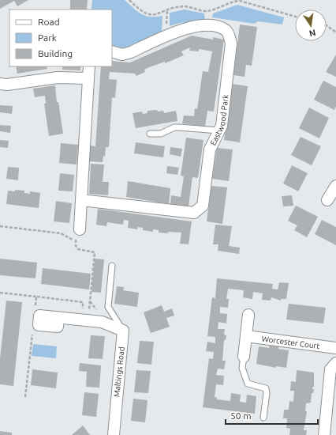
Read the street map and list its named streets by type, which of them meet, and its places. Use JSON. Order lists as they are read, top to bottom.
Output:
{
  "streets": {
    "street": ["Eastwood Park", "Worcester Court", "Maltings Road"]
  },
  "legend": ["Road", "Park", "Building"],
  "scale_bar": "50 m",
  "north": "bottom"
}
